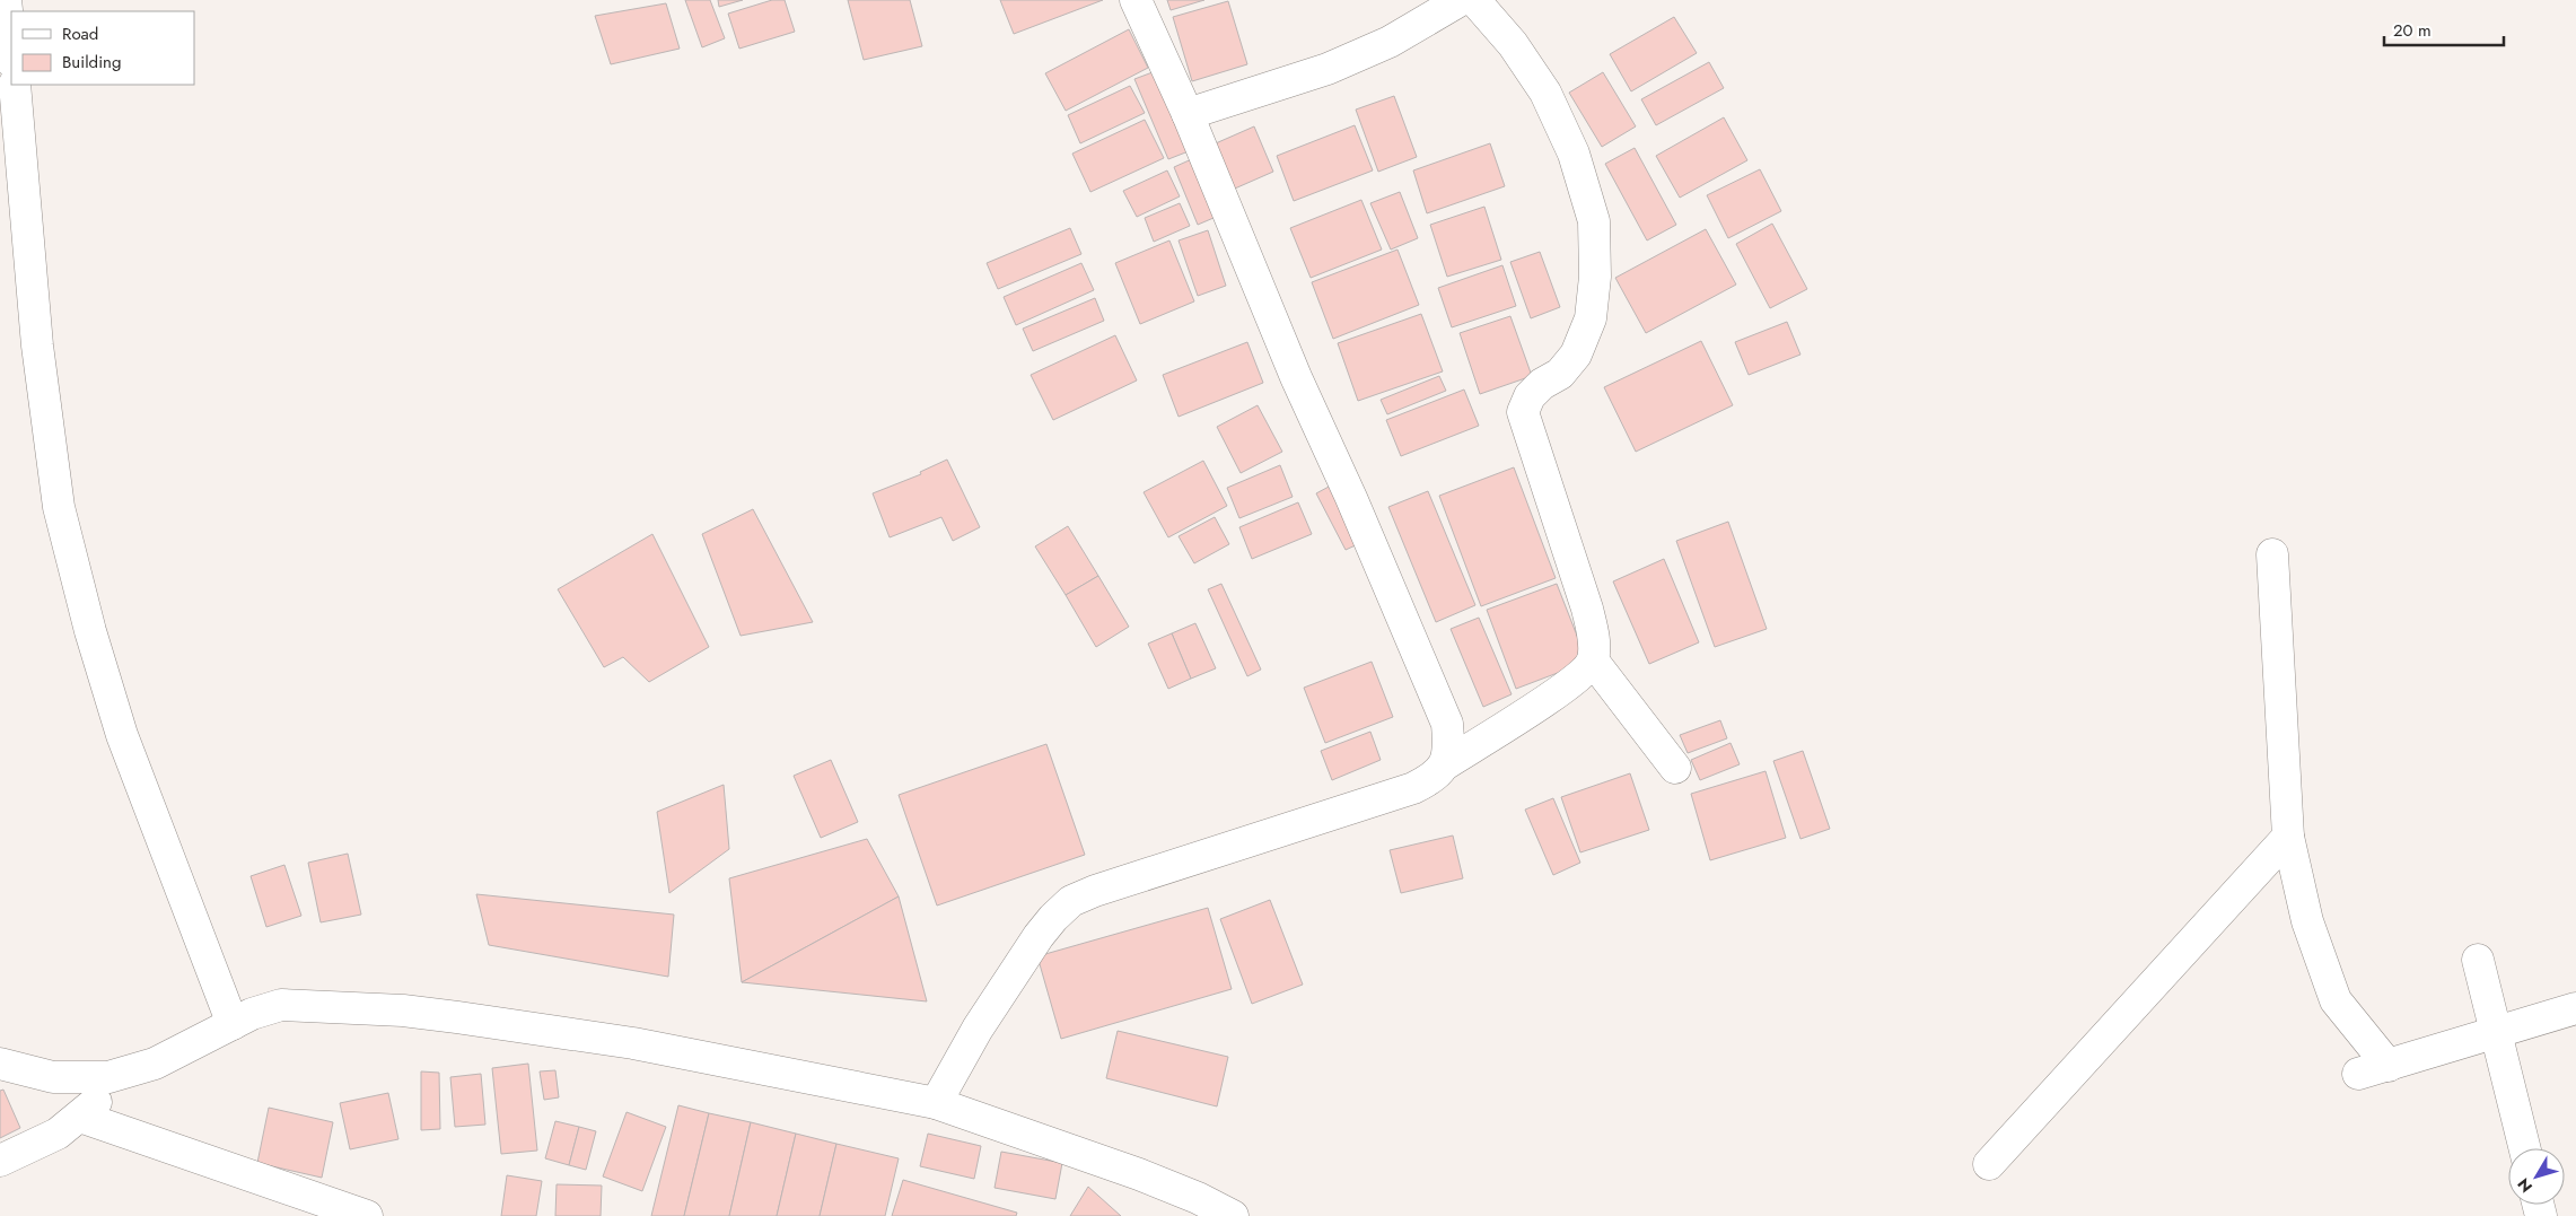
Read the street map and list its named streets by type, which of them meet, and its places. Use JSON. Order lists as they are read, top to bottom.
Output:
{
  "legend": ["Road", "Building"],
  "scale_bar": "20 m",
  "north": "bottom left"
}
